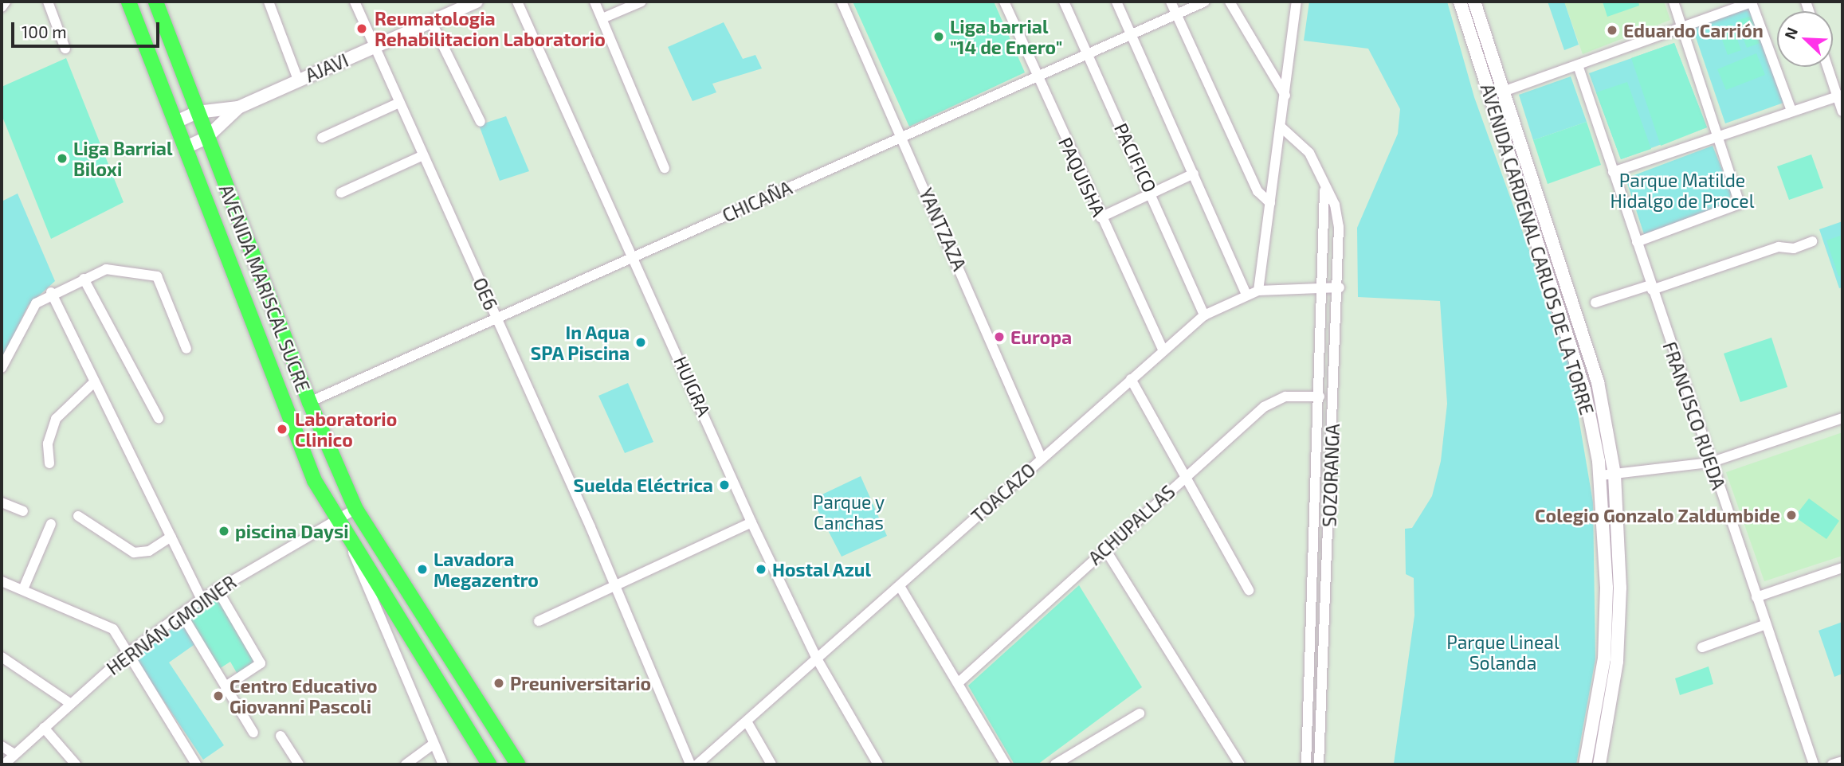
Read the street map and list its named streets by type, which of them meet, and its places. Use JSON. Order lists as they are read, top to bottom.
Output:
{
  "streets": {
    "main road": ["AVENIDA MARISCAL SUCRE"],
    "street": [
      "AJAVI",
      "PACIFICO",
      "PAQUISHA",
      "CHICAÑA",
      "YANTZAZA",
      "AVENIDA CARDENAL CARLOS DE LA TORRE",
      "OE6",
      "HUIGRA",
      "FRANCISCO RUEDA",
      "SOZORANGA",
      "TOACAZO",
      "ACHUPALLAS",
      "HERNÁN GMOINER"
    ]
  },
  "crossings": [
    ["AJAVI", "AVENIDA MARISCAL SUCRE"],
    ["AJAVI", "OE6"],
    ["PACIFICO", "CHICAÑA"],
    ["PACIFICO", "TOACAZO"],
    ["PAQUISHA", "CHICAÑA"],
    ["PAQUISHA", "TOACAZO"],
    ["CHICAÑA", "YANTZAZA"],
    ["CHICAÑA", "AVENIDA MARISCAL SUCRE"],
    ["CHICAÑA", "OE6"],
    ["CHICAÑA", "HUIGRA"],
    ["YANTZAZA", "TOACAZO"],
    ["AVENIDA MARISCAL SUCRE", "HERNÁN GMOINER"],
    ["HUIGRA", "TOACAZO"],
    ["SOZORANGA", "TOACAZO"],
    ["SOZORANGA", "ACHUPALLAS"]
  ],
  "parks": ["Parque Matilde Hidalgo de Procel", "Parque y Canchas", "Parque Lineal Solanda"],
  "places": [
    "Reumatologia Rehabilitacion Laboratorio",
    "Eduardo Carrión",
    "Liga barrial \"14 de Enero\"",
    "Liga Barrial Biloxi",
    "Europa",
    "In Aqua SPA Piscina",
    "Laboratorio Clinico",
    "Suelda Eléctrica",
    "Colegio Gonzalo Zaldumbide",
    "piscina Daysi",
    "Lavadora Megazentro",
    "Hostal Azul",
    "Preuniversitario",
    "Centro Educativo Giovanni Pascoli"
  ],
  "scale_bar": "100 m",
  "north": "top left"
}
